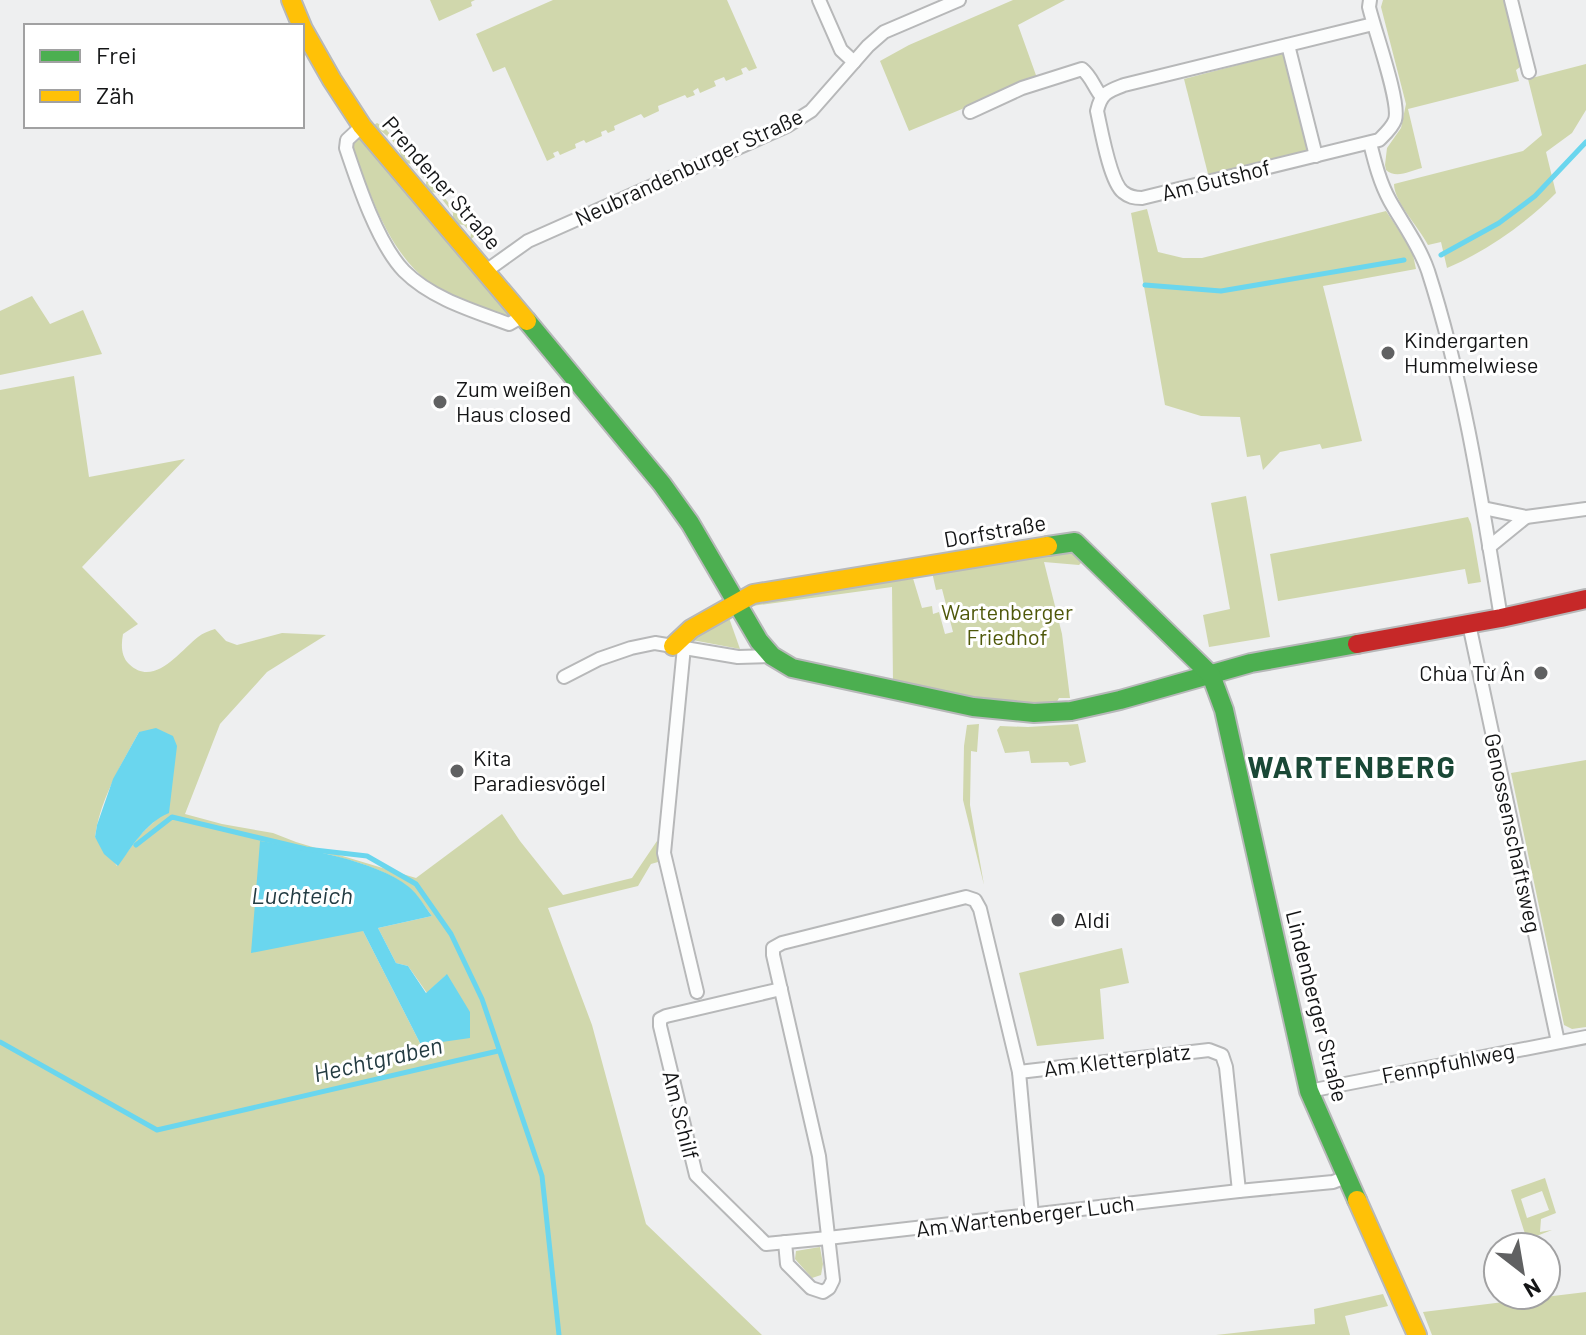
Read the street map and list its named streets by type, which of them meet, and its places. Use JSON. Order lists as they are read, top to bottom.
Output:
{
  "streets": {
    "main road": ["Prendener Straße", "Dorfstraße", "Lindenberger Straße"],
    "street": [
      "Neubrandenburger Straße",
      "Am Gutshof",
      "Genossenschaftsweg",
      "Am Kletterplatz",
      "Fennpfuhlweg",
      "Am Schilf",
      "Am Wartenberger Luch"
    ]
  },
  "crossings": [
    ["Neubrandenburger Straße", "Prendener Straße"],
    ["Dorfstraße", "Lindenberger Straße"],
    ["Genossenschaftsweg", "Fennpfuhlweg"],
    ["Lindenberger Straße", "Fennpfuhlweg"],
    ["Lindenberger Straße", "Am Wartenberger Luch"],
    ["Am Kletterplatz", "Am Wartenberger Luch"],
    ["Am Schilf", "Am Wartenberger Luch"]
  ],
  "districts": ["WARTENBERG"],
  "water": ["Luchteich", "Hechtgraben"],
  "parks": ["Wartenberger Friedhof"],
  "places": [
    "Kindergarten Hummelwiese",
    "Zum weißen Haus closed",
    "Chùa Từ Ân",
    "Kita Paradiesvögel",
    "Aldi"
  ],
  "legend": ["Frei", "Zäh"],
  "north": "bottom right"
}
